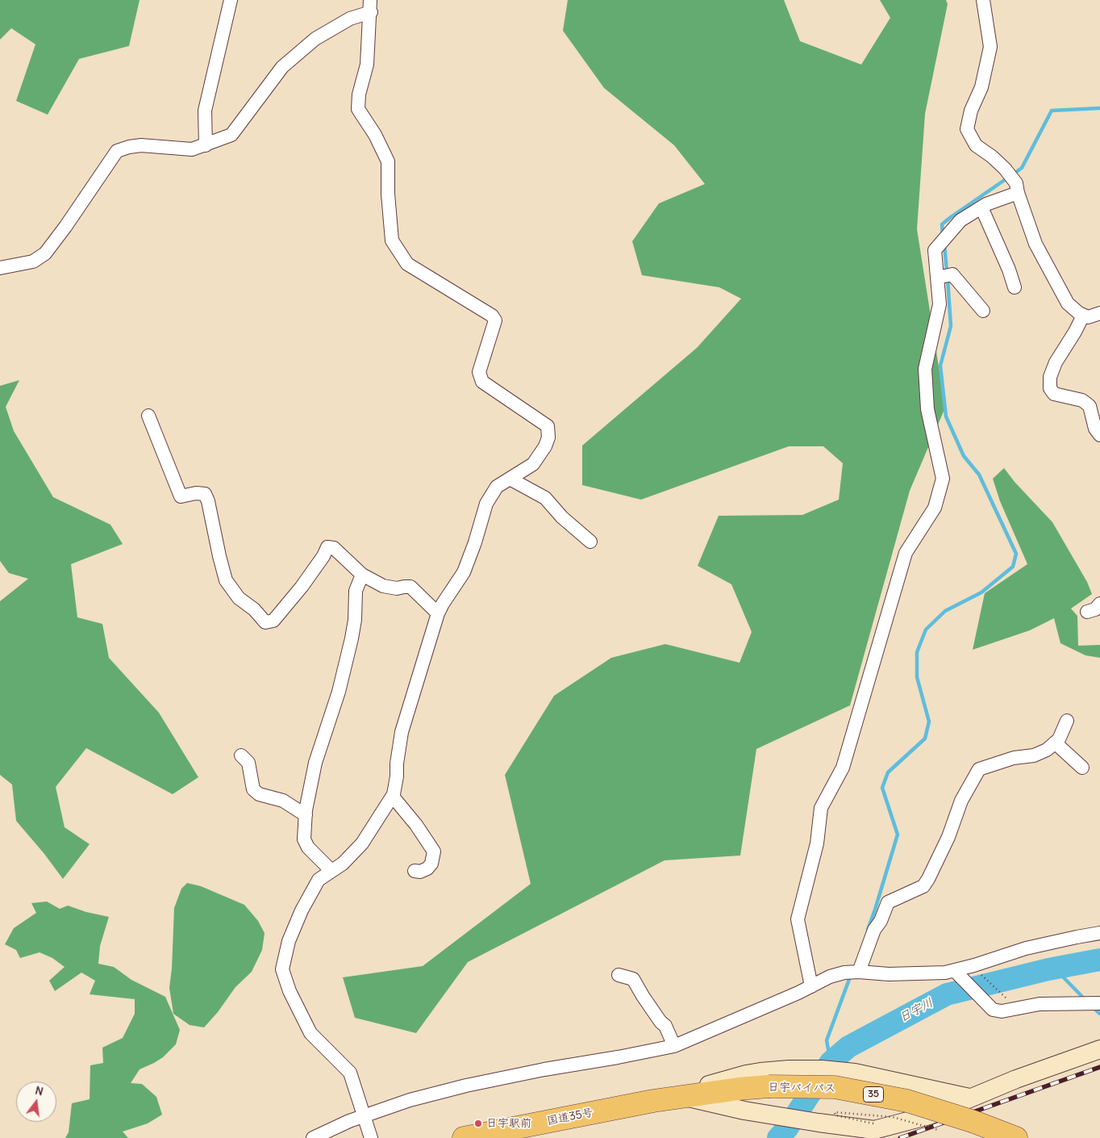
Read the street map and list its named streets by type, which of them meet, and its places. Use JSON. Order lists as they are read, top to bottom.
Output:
{
  "streets": {
    "highway": ["日宇バイパス", "35", "国道35号"]
  },
  "crossings": [
    ["日宇バイパス", "国道35号"]
  ],
  "water": ["日宇川"],
  "places": ["日宇駅前"],
  "north": "top"
}
